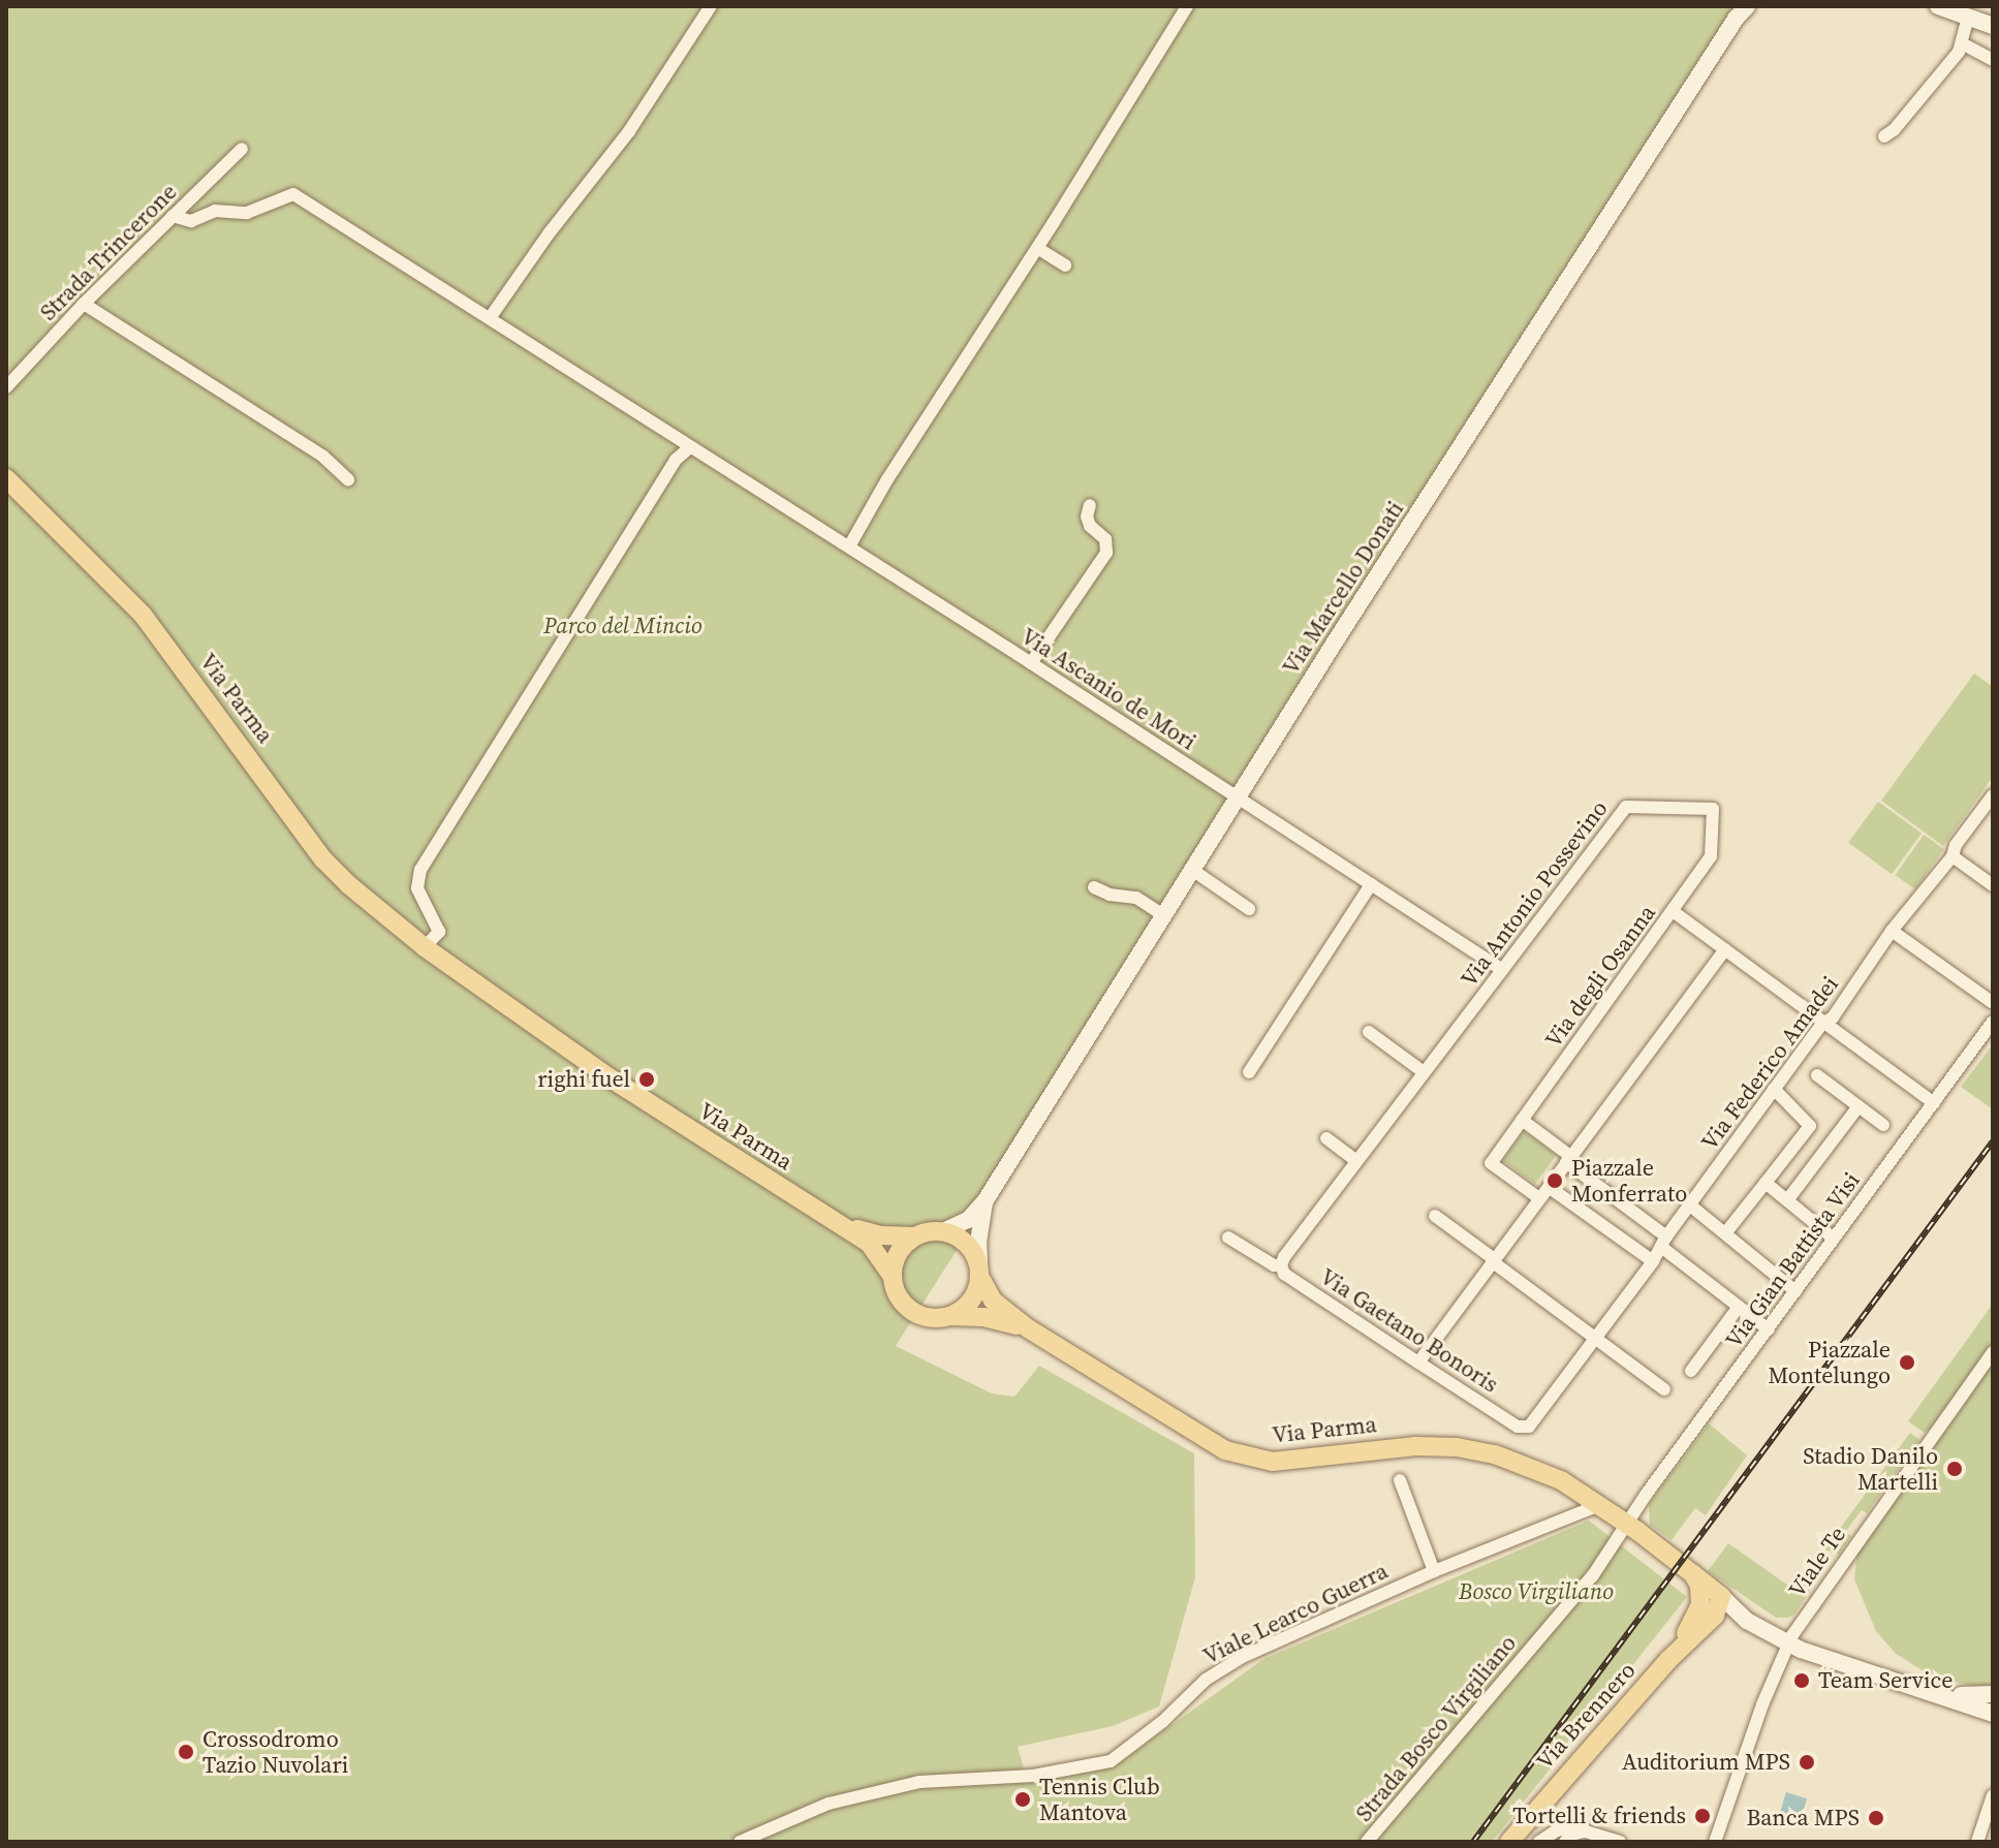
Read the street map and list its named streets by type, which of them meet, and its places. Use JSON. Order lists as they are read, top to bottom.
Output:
{
  "streets": {
    "main road": ["Via Parma", "Via Brennero"],
    "street": [
      "Strada Trincerone",
      "Via Marcello Donati",
      "Via Ascanio de Mori",
      "Via Antonio Possevino",
      "Via degli Osanna",
      "Via Federico Amadei",
      "Via Gian Battista Visi",
      "Via Gaetano Bonoris",
      "Viale Te",
      "Viale Learco Guerra",
      "Strada Bosco Virgiliano"
    ]
  },
  "crossings": [
    ["Strada Trincerone", "Via Ascanio de Mori"],
    ["Via Marcello Donati", "Via Ascanio de Mori"],
    ["Via Marcello Donati", "Via Parma"],
    ["Via Ascanio de Mori", "Via Antonio Possevino"],
    ["Via Parma", "Via Gian Battista Visi"],
    ["Via Parma", "Viale Learco Guerra"],
    ["Via Parma", "Via Brennero"],
    ["Via Parma", "Strada Bosco Virgiliano"],
    ["Via Antonio Possevino", "Via degli Osanna"],
    ["Via Antonio Possevino", "Via Gaetano Bonoris"],
    ["Via Federico Amadei", "Via Gaetano Bonoris"],
    ["Via Gian Battista Visi", "Strada Bosco Virgiliano"]
  ],
  "parks": ["Parco del Mincio", "Bosco Virgiliano"],
  "places": [
    "righi fuel",
    "Piazzale Monferrato",
    "Piazzale Montelungo",
    "Stadio Danilo Martelli",
    "Team Service",
    "Crossodromo Tazio Nuvolari",
    "Auditorium MPS",
    "Tennis Club Mantova",
    "Tortelli & friends",
    "Banca MPS"
  ]
}
